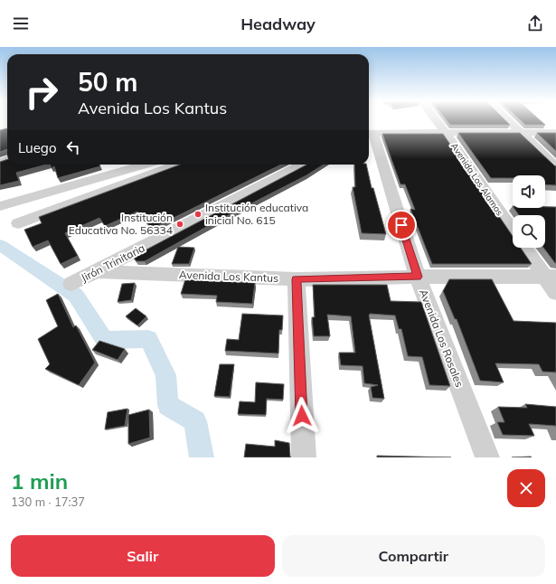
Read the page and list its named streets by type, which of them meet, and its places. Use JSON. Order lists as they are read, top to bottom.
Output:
{
  "streets": {
    "street": [
      "Avenida Los Alamos",
      "Jirón Trinitaria",
      "Avenida Los Kantus",
      "Avenida Los Rosales"
    ]
  },
  "crossings": [
    ["Avenida Los Alamos", "Avenida Los Kantus"],
    ["Jirón Trinitaria", "Avenida Los Kantus"],
    ["Avenida Los Kantus", "Avenida Los Rosales"]
  ],
  "places": ["Institución educativa inicial No. 615", "Institución Educativa No. 56334"],
  "page": {
    "header": "Headway",
    "turn": ["50 m", "Avenida Los Kantus"],
    "then": "Luego",
    "heading": ["1 min", "130 m · 17:37"],
    "buttons": ["Salir", "Compartir"]
  }
}
